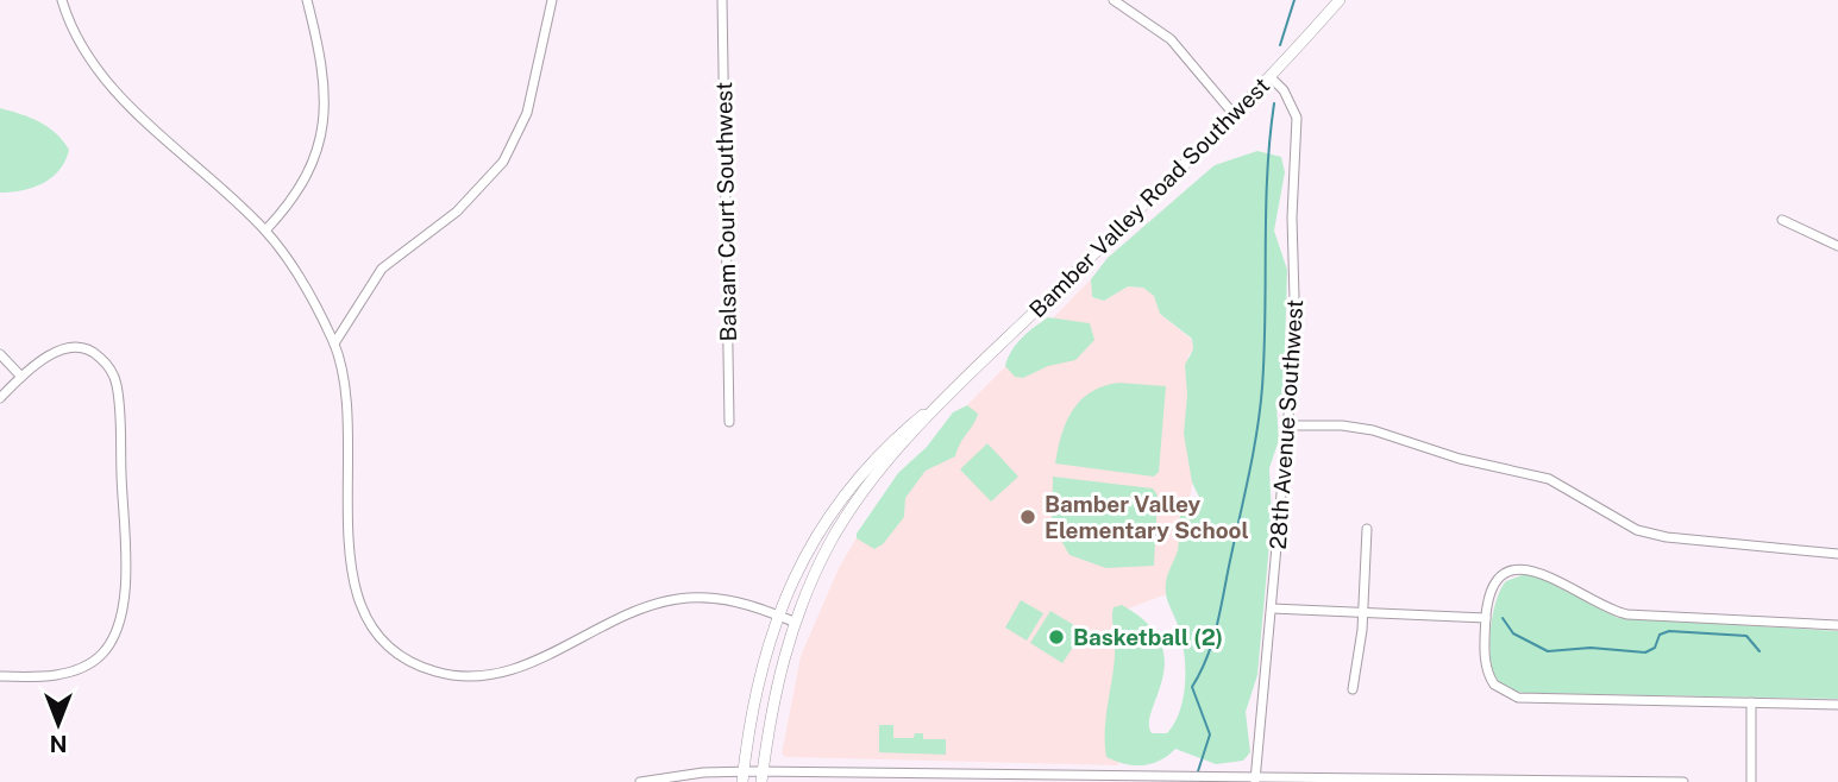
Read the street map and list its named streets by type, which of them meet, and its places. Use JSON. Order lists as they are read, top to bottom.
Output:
{
  "streets": {
    "main road": ["Bamber Valley Road Southwest"],
    "street": ["Balsam Court Southwest", "28th Avenue Southwest"]
  },
  "crossings": [
    ["Bamber Valley Road Southwest", "28th Avenue Southwest"]
  ],
  "places": ["Bamber Valley Elementary School", "Basketball (2)"],
  "north": "bottom"
}
